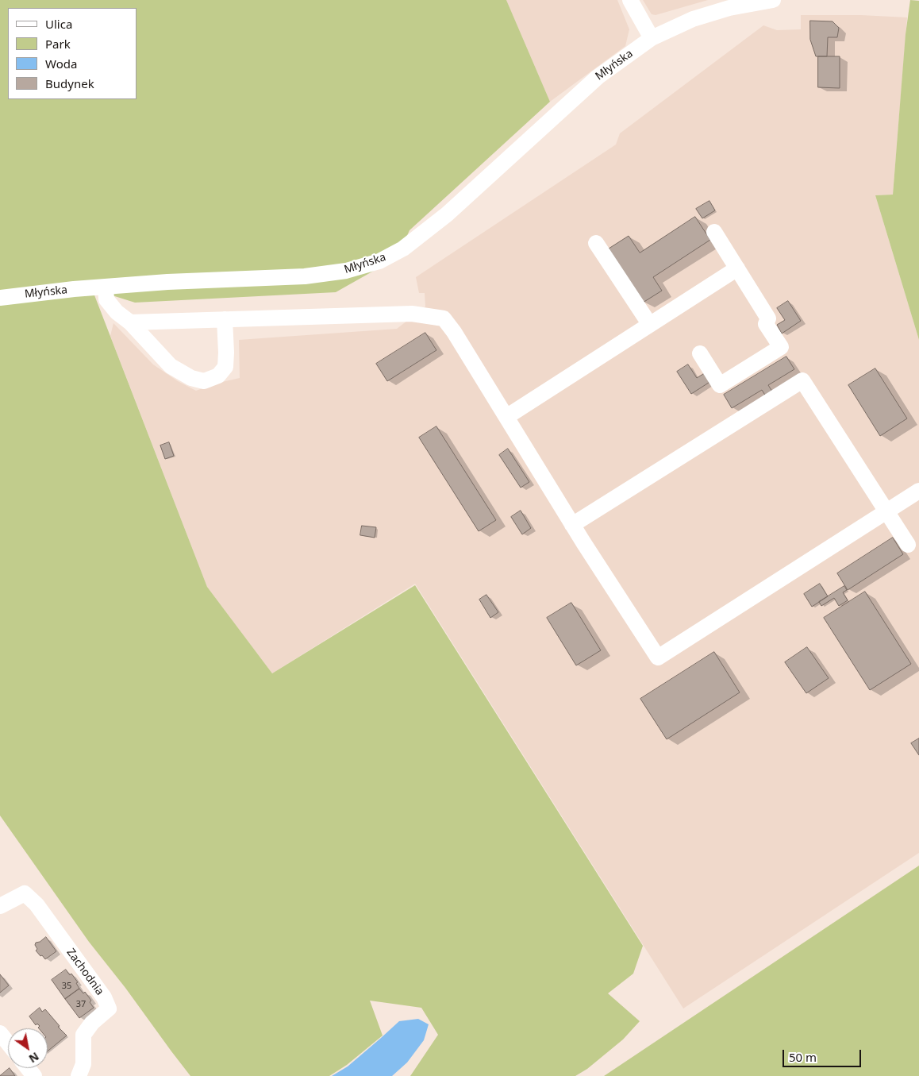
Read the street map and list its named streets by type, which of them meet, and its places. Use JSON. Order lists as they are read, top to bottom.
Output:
{
  "streets": {
    "street": ["Młyńska", "Zachodnia"]
  },
  "house_numbers": ["35", "37"],
  "legend": [
    "Ulica",
    "Park",
    "Woda",
    "Budynek"
  ],
  "scale_bar": "50 m",
  "north": "bottom right"
}
